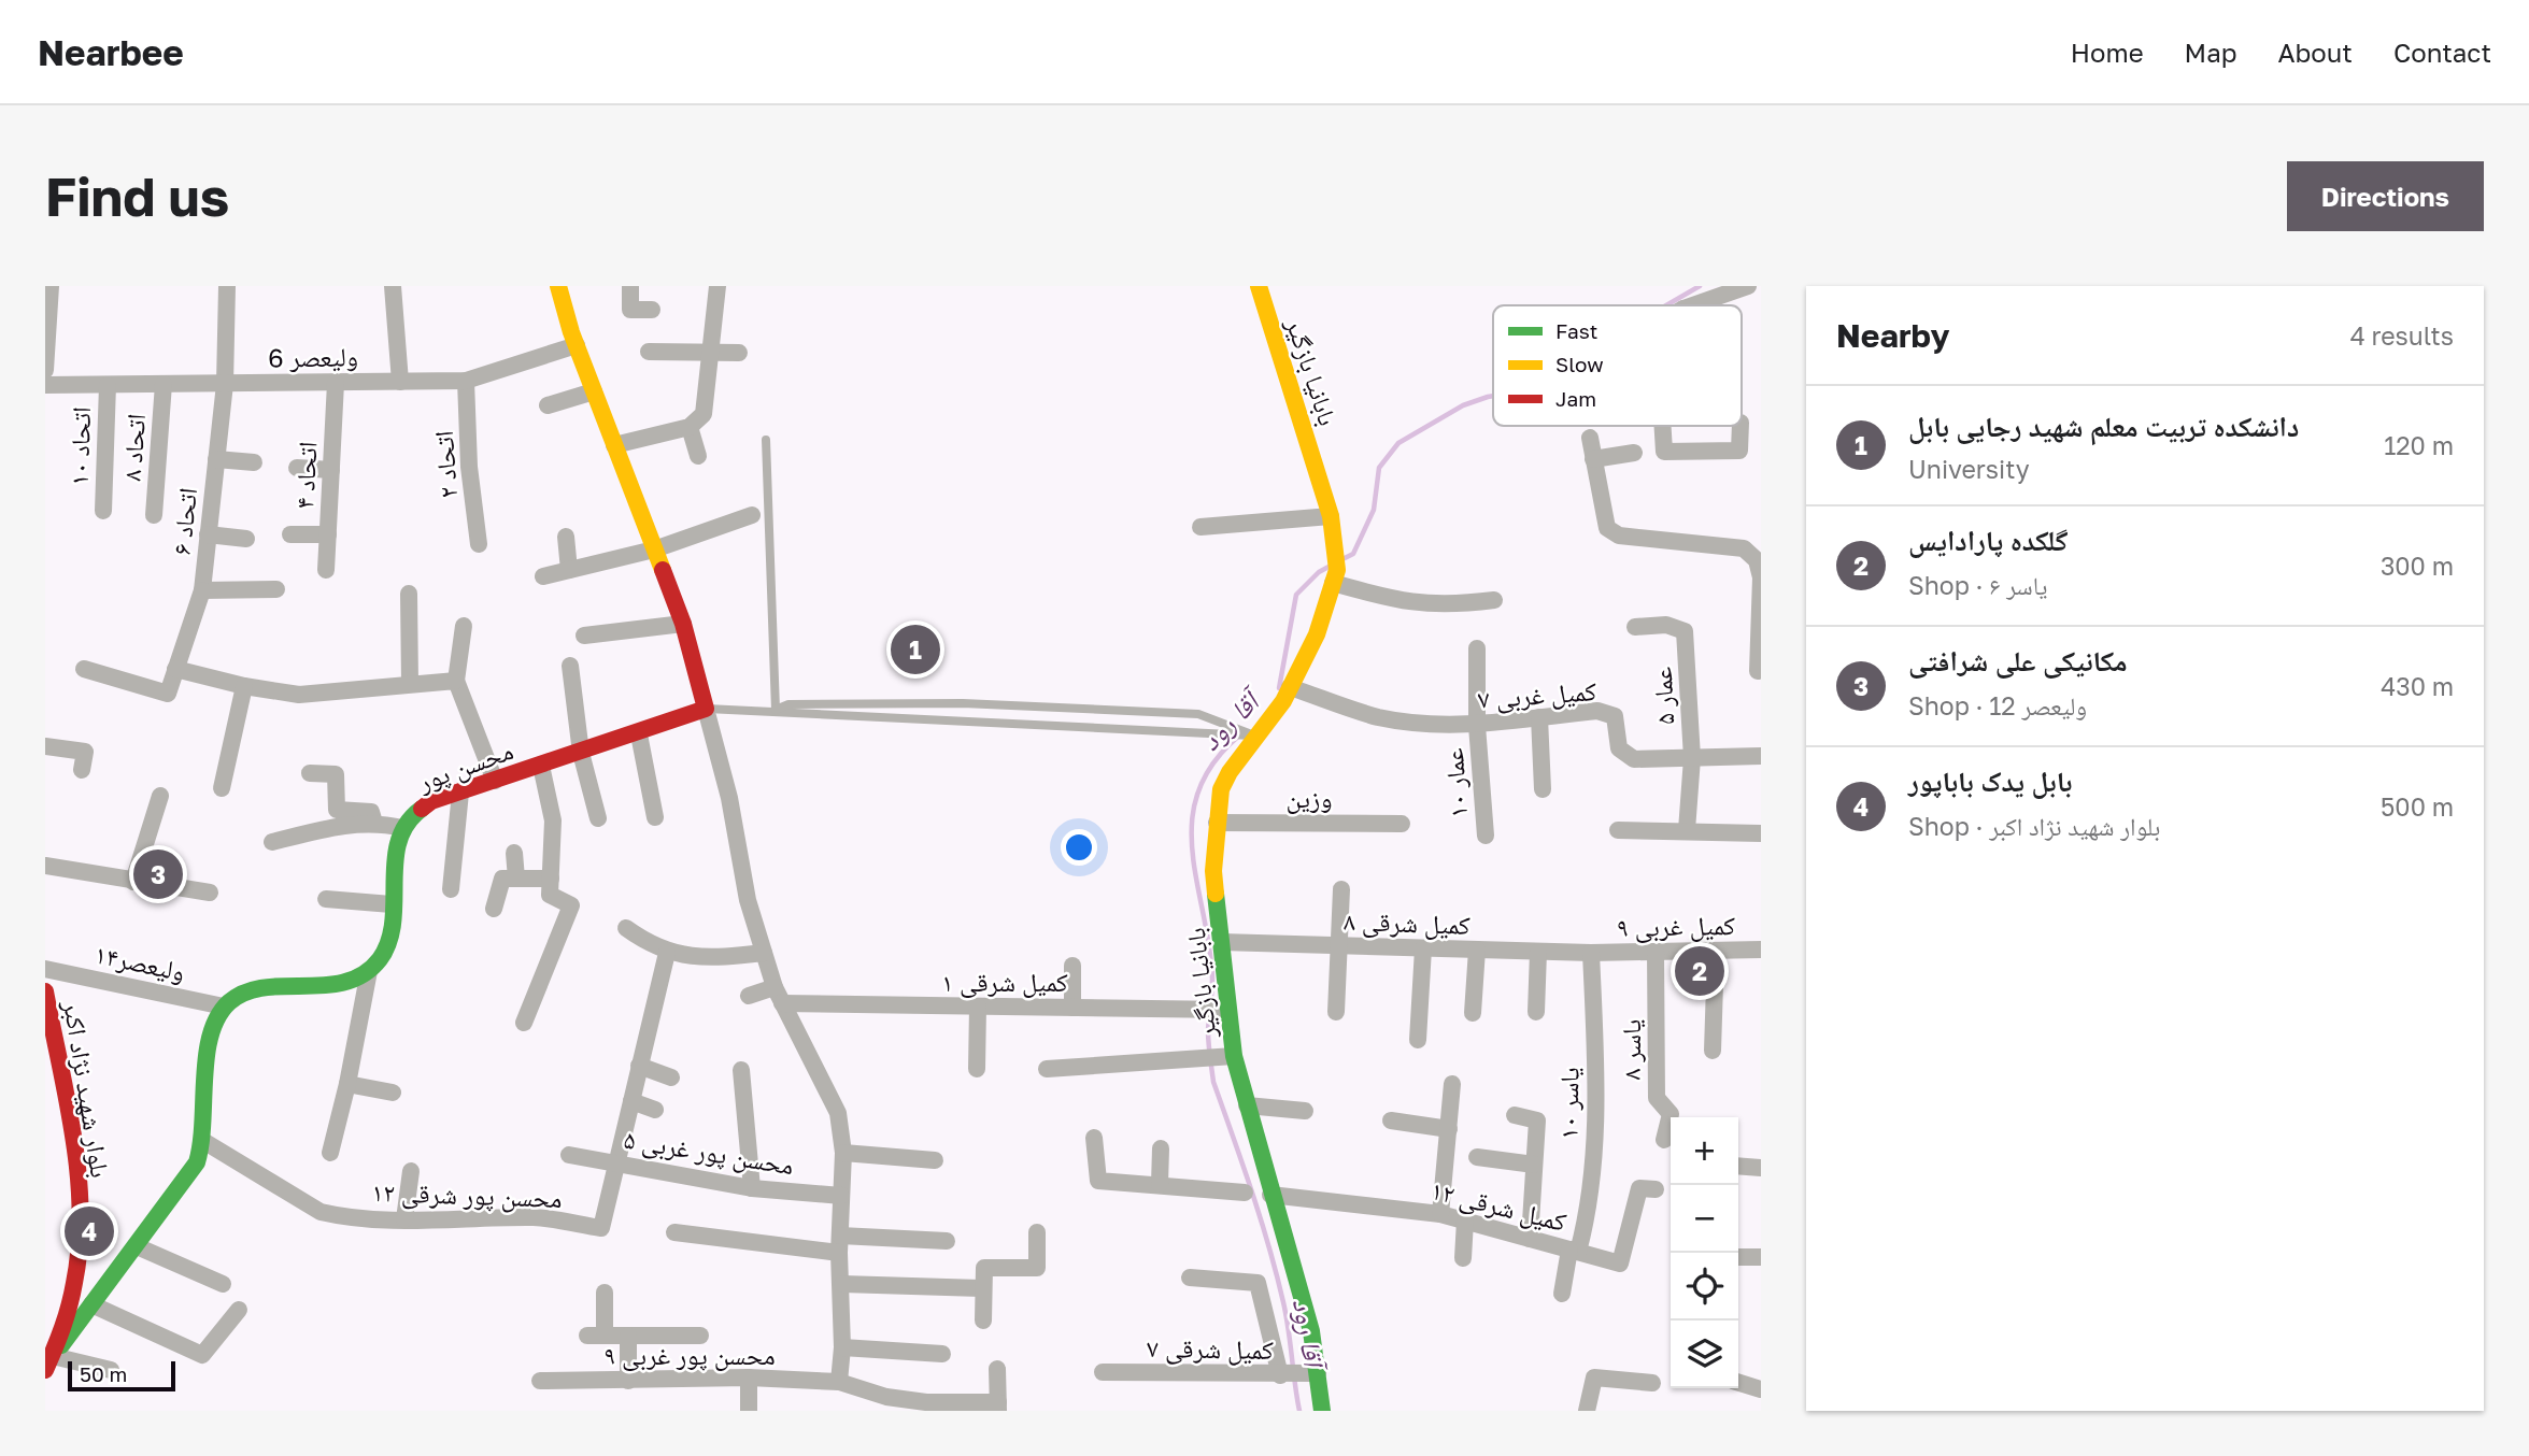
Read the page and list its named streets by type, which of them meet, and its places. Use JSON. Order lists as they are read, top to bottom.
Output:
{
  "streets": {
    "main road": ["بابانیا بازگیر", "محسن پور", "بلوار شهید نژاد اکبر"],
    "street": [
      "ولیعصر 6",
      "اتحاد ۱۰",
      "اتحاد ۸",
      "اتحاد ۲",
      "اتحاد ۴",
      "اتحاد ۶",
      "کمیل غربی ۷",
      "عمار ۵",
      "عمار ۱۰",
      "وزین",
      "کمیل شرقی ۸",
      "کمیل غربی ۹",
      "ولیعصر۱۴",
      "کمیل شرقی ۱",
      "یاسر ۸",
      "یاسر ۱۰",
      "محسن پور غربی ۵",
      "محسن پور شرقی ۱۲",
      "کمیل شرقی ۱۲",
      "کمیل شرقی ۷",
      "محسن پور غربی ۹"
    ]
  },
  "crossings": [
    ["ولیعصر 6", "اتحاد ۱۰"],
    ["ولیعصر 6", "اتحاد ۸"],
    ["ولیعصر 6", "اتحاد ۲"],
    ["ولیعصر 6", "اتحاد ۴"],
    ["ولیعصر 6", "اتحاد ۶"],
    ["بابانیا بازگیر", "کمیل غربی ۷"],
    ["بابانیا بازگیر", "وزین"],
    ["بابانیا بازگیر", "کمیل شرقی ۸"],
    ["بابانیا بازگیر", "کمیل شرقی ۱"],
    ["بابانیا بازگیر", "کمیل شرقی ۱۲"],
    ["بابانیا بازگیر", "کمیل شرقی ۷"],
    ["کمیل غربی ۷", "عمار ۵"],
    ["کمیل غربی ۷", "عمار ۱۰"],
    ["کمیل شرقی ۸", "کمیل غربی ۹"],
    ["کمیل شرقی ۸", "یاسر ۱۰"],
    ["کمیل غربی ۹", "یاسر ۸"],
    ["کمیل غربی ۹", "یاسر ۱۰"],
    ["یاسر ۱۰", "کمیل شرقی ۱۲"],
    ["محسن پور غربی ۵", "محسن پور شرقی ۱۲"]
  ],
  "water": ["آقا رود"],
  "legend": ["Fast", "Slow", "Jam"],
  "scale_bar": "50 m",
  "page": {
    "header": "Nearbee",
    "nav": [
      "Home",
      "Map",
      "About",
      "Contact"
    ],
    "buttons": "Directions",
    "title": "Find us",
    "heading": ["Nearby", "4 results"],
    "list": [
      {
        "mark": "1",
        "name": "دانشکده تربیت معلم شهید رجایی بابل",
        "note": "University",
        "value": "120 m"
      },
      {
        "mark": "2",
        "name": "گلکده پارادایس",
        "note": "Shop · یاسر ۶",
        "value": "300 m"
      },
      {
        "mark": "3",
        "name": "مکانیکی علی شرافتی",
        "note": "Shop · ولیعصر 12",
        "value": "430 m"
      },
      {
        "mark": "4",
        "name": "بابل یدک باباپور",
        "note": "Shop · بلوار شهید نژاد اکبر",
        "value": "500 m"
      }
    ],
    "pins": [
      "1",
      "3",
      "2",
      "4"
    ],
    "map_buttons": ["+", "−"],
    "scale": "50 m"
  }
}
